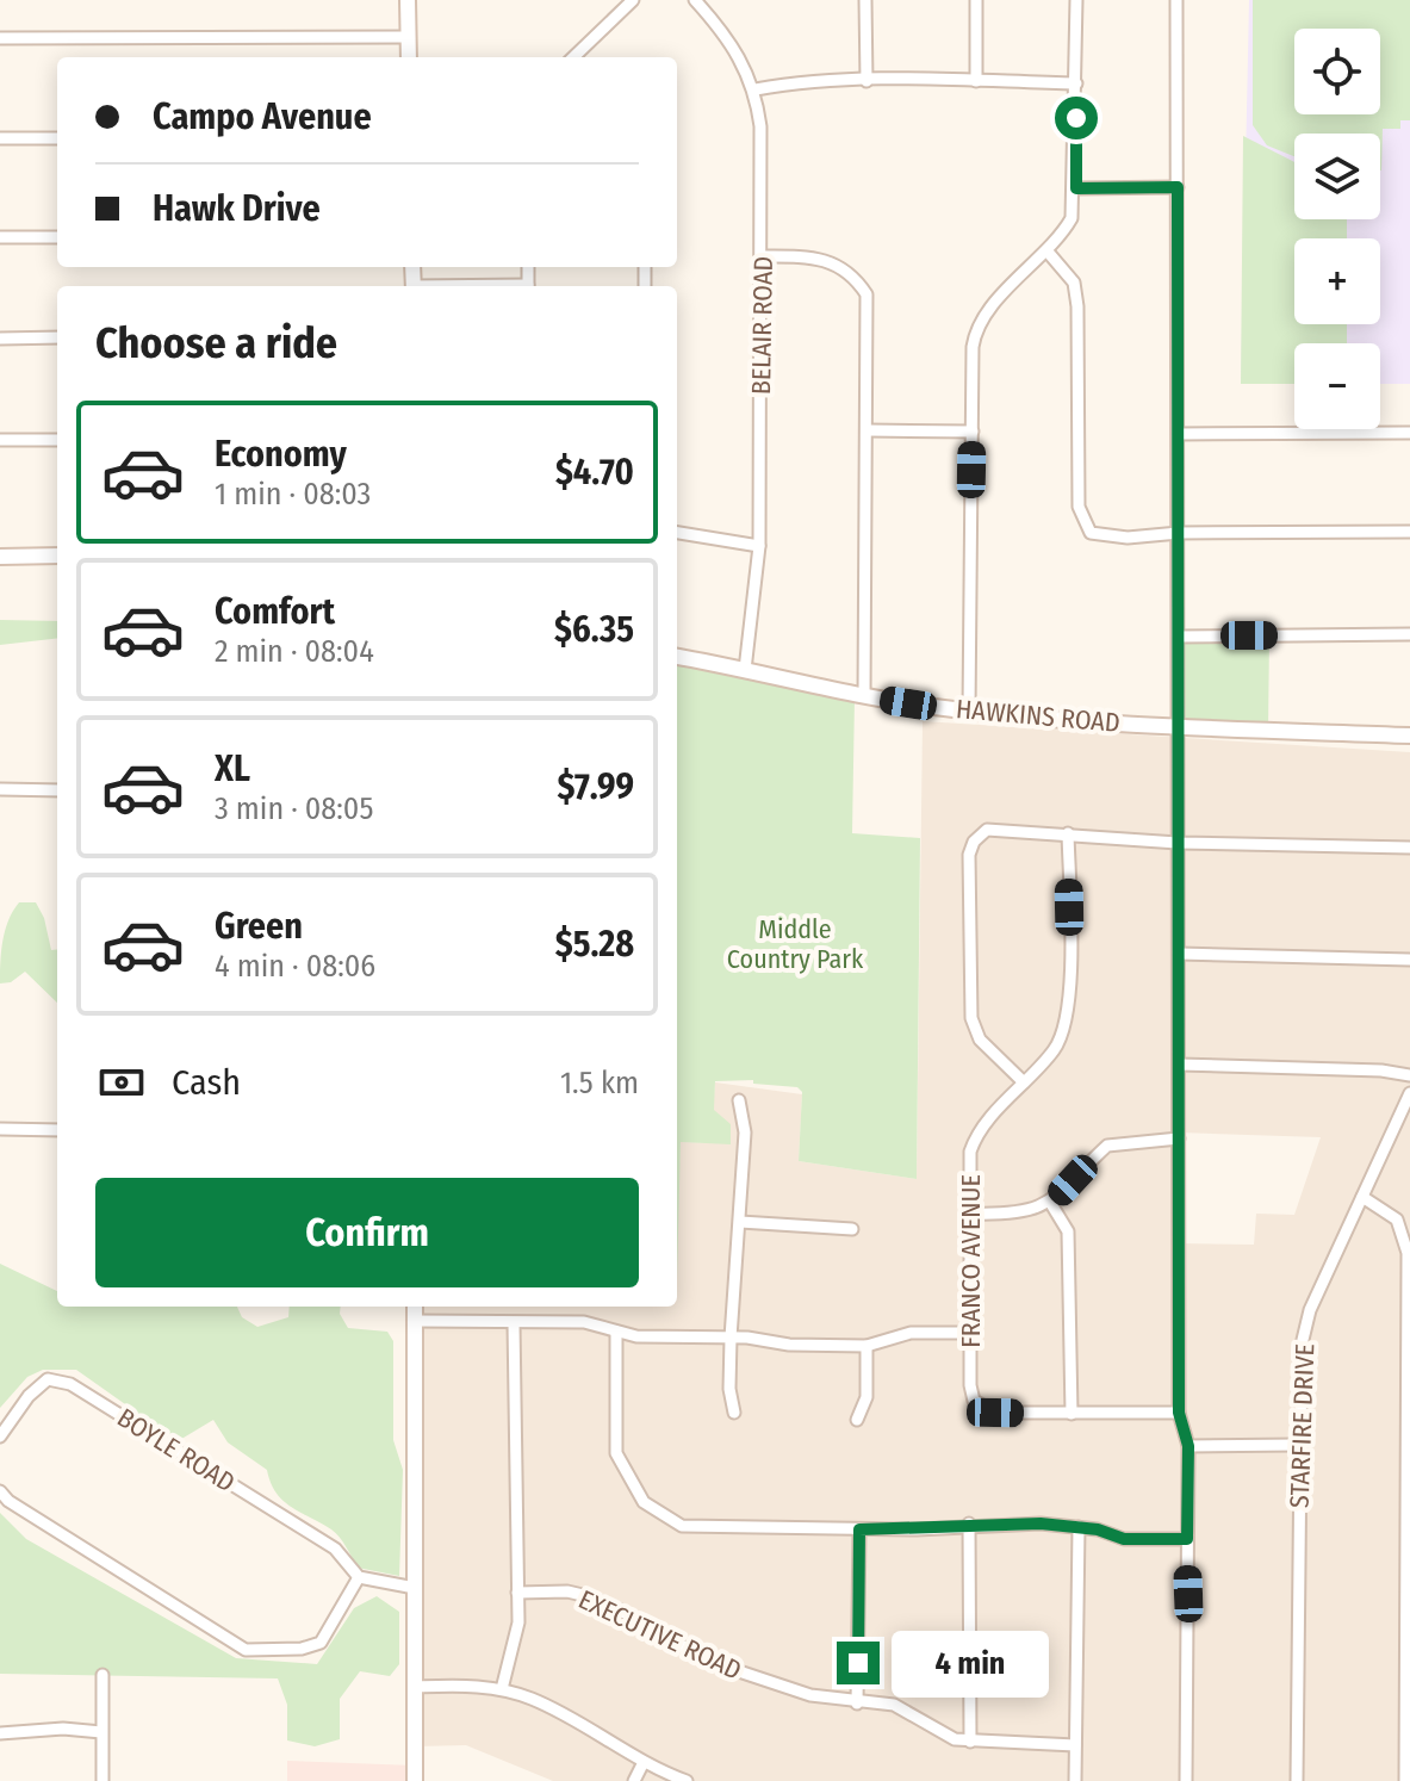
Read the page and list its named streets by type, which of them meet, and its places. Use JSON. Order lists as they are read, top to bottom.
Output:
{
  "streets": {
    "street": [
      "BELAIR ROAD",
      "HAWKINS ROAD",
      "FRANCO AVENUE",
      "STARFIRE DRIVE",
      "BOYLE ROAD",
      "EXECUTIVE ROAD"
    ]
  },
  "crossings": [
    ["BELAIR ROAD", "HAWKINS ROAD"]
  ],
  "parks": ["Middle Country Park"],
  "page": {
    "map_buttons": ["+", "−"],
    "banner": ["Campo Avenue", "Hawk Drive"],
    "heading": "Choose a ride",
    "list": [
      {
        "name": "Economy",
        "note": "1 min · 08:03",
        "value": "$4.70"
      },
      {
        "name": "Comfort",
        "note": "2 min · 08:04",
        "value": "$6.35"
      },
      {
        "name": "XL",
        "note": "3 min · 08:05",
        "value": "$7.99"
      },
      {
        "name": "Green",
        "note": "4 min · 08:06",
        "value": "$5.28"
      }
    ],
    "pay": ["Cash", "1.5 km"],
    "buttons": "Confirm",
    "bubble": "4 min"
  }
}
